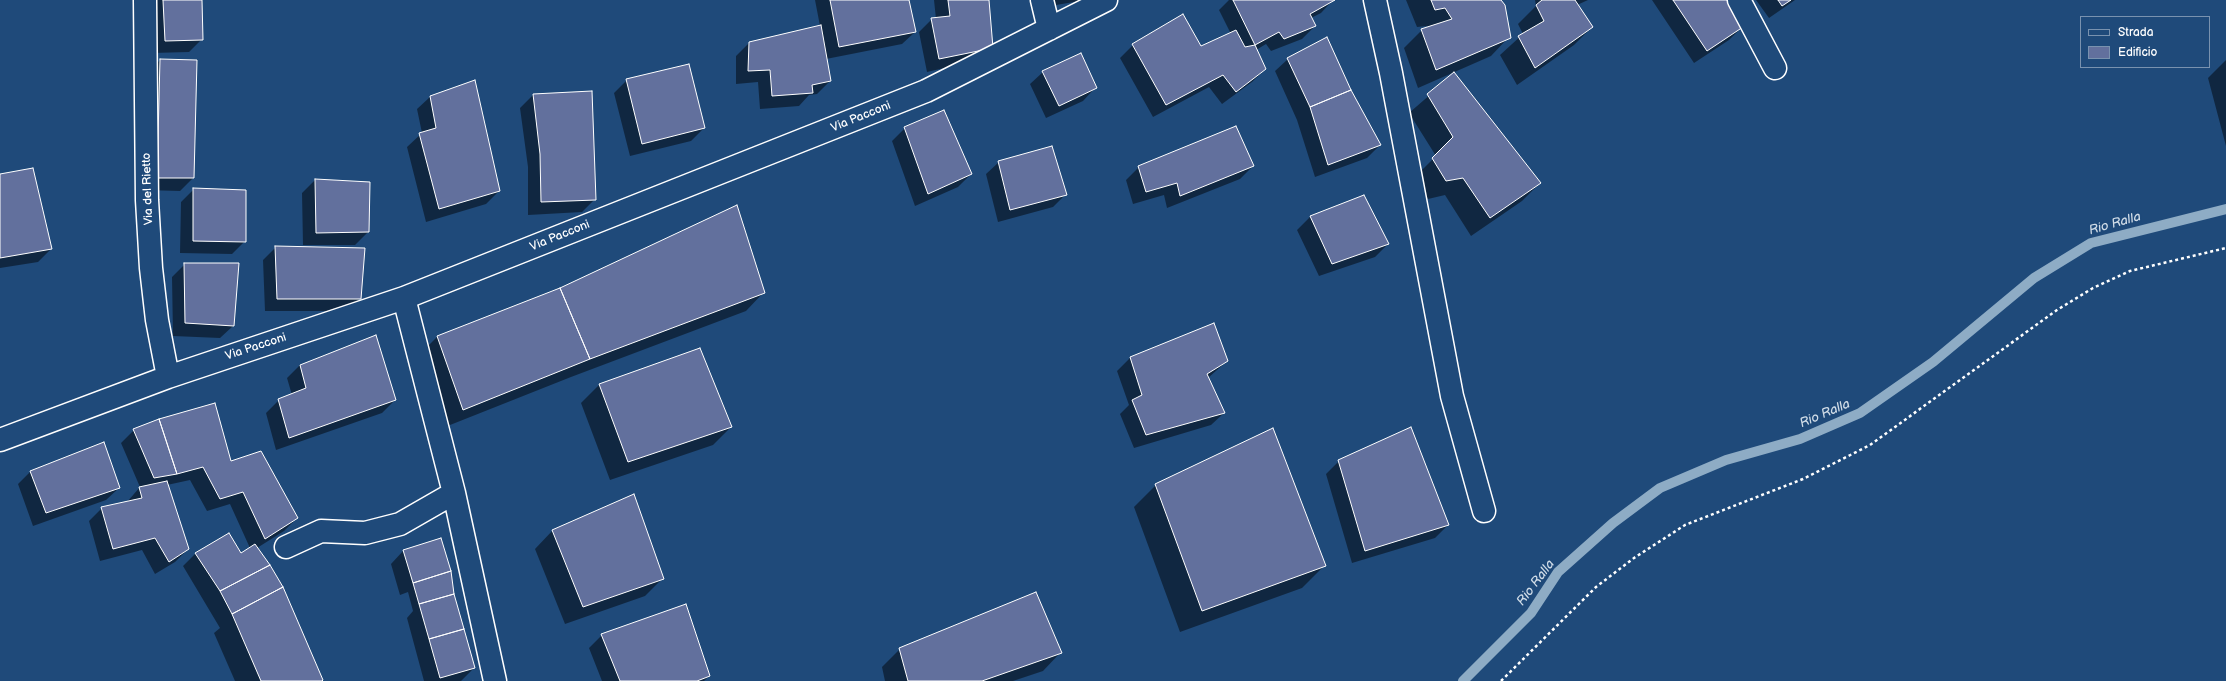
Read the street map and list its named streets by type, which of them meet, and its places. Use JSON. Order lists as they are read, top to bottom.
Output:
{
  "streets": {
    "street": ["Via Pacconi", "Via del Rietto"]
  },
  "crossings": [
    ["Via Pacconi", "Via del Rietto"]
  ],
  "water": ["Rio Ralla"],
  "legend": ["Strada", "Edificio"]
}
